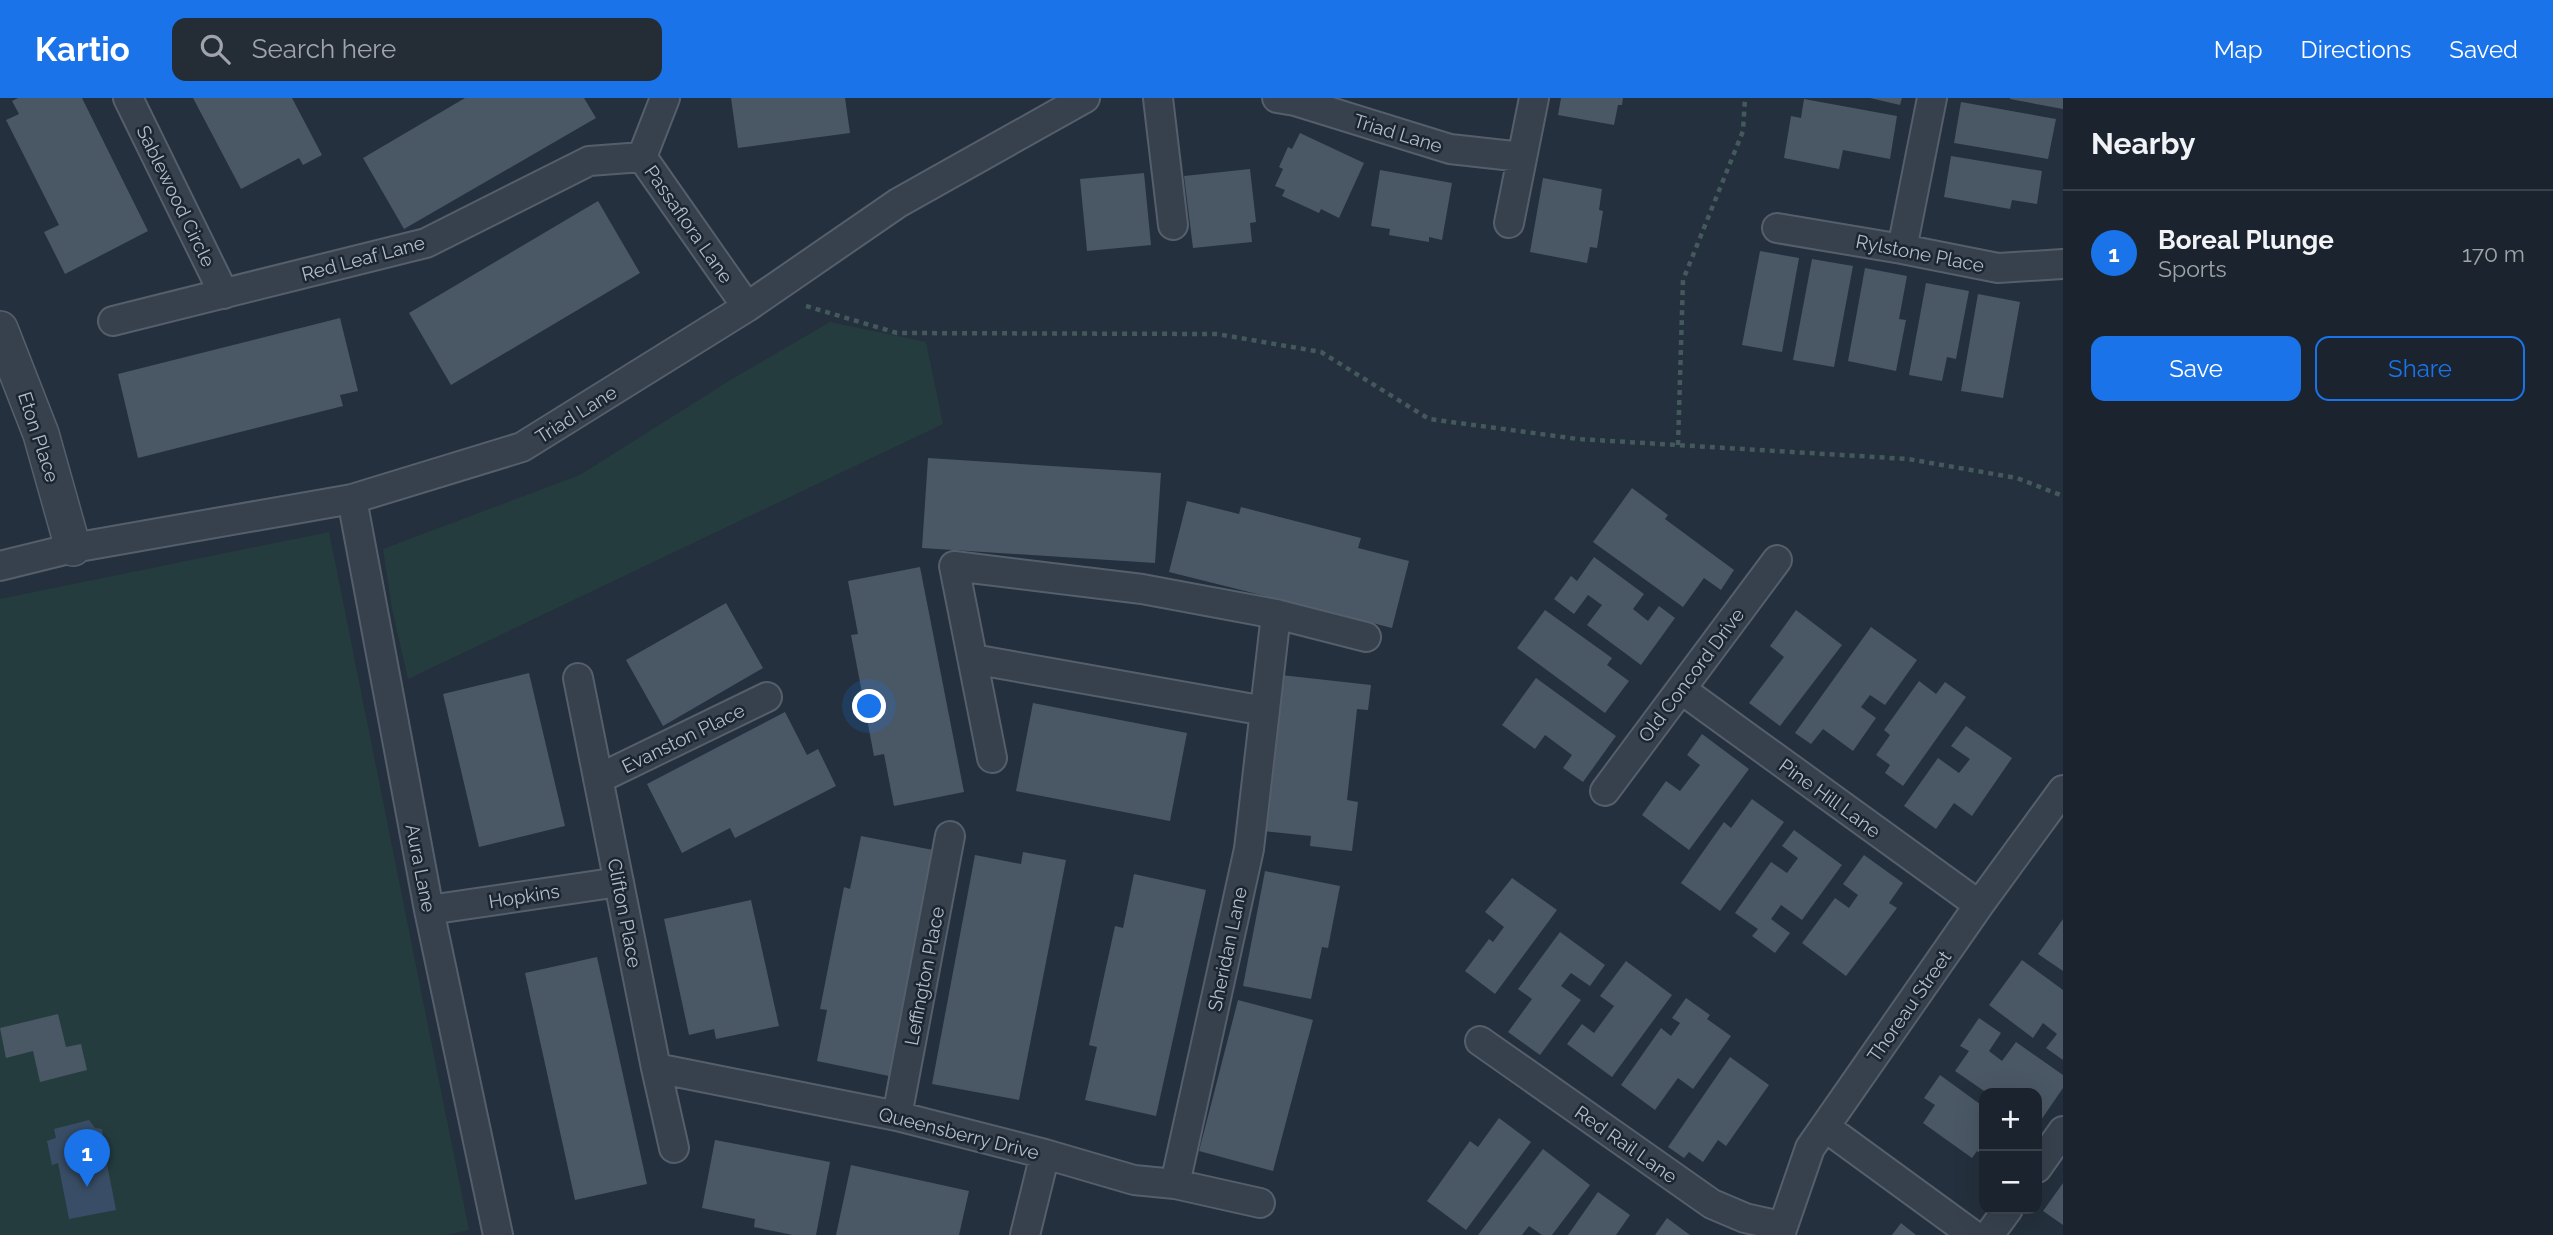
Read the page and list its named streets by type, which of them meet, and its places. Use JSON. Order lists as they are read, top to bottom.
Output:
{
  "streets": {
    "street": [
      "Triad Lane",
      "Sablewood Circle",
      "Passaflora Lane",
      "Rylstone Place",
      "Red Leaf Lane",
      "Eton Place",
      "Old Concord Drive",
      "Evanston Place",
      "Pine Hill Lane",
      "Aura Lane",
      "Hopkins",
      "Clifton Place",
      "Sheridan Lane",
      "Leffington Place",
      "Thoreau Street",
      "Queensberry Drive",
      "Red Rail Lane"
    ]
  },
  "crossings": [
    ["Triad Lane", "Passaflora Lane"],
    ["Triad Lane", "Eton Place"],
    ["Triad Lane", "Aura Lane"],
    ["Sablewood Circle", "Red Leaf Lane"],
    ["Passaflora Lane", "Red Leaf Lane"],
    ["Old Concord Drive", "Pine Hill Lane"],
    ["Evanston Place", "Clifton Place"],
    ["Pine Hill Lane", "Thoreau Street"],
    ["Aura Lane", "Hopkins"],
    ["Hopkins", "Clifton Place"],
    ["Clifton Place", "Queensberry Drive"],
    ["Sheridan Lane", "Queensberry Drive"],
    ["Leffington Place", "Queensberry Drive"],
    ["Thoreau Street", "Red Rail Lane"]
  ],
  "page": {
    "header": "Kartio",
    "search": "Search here",
    "nav": ["Map", "Directions", "Saved"],
    "heading": "Nearby",
    "list": [
      {
        "mark": "1",
        "name": "Boreal Plunge",
        "note": "Sports",
        "value": "170 m"
      }
    ],
    "buttons": ["Save", "Share"],
    "map_buttons": ["+", "−"],
    "pins": "1"
  }
}
